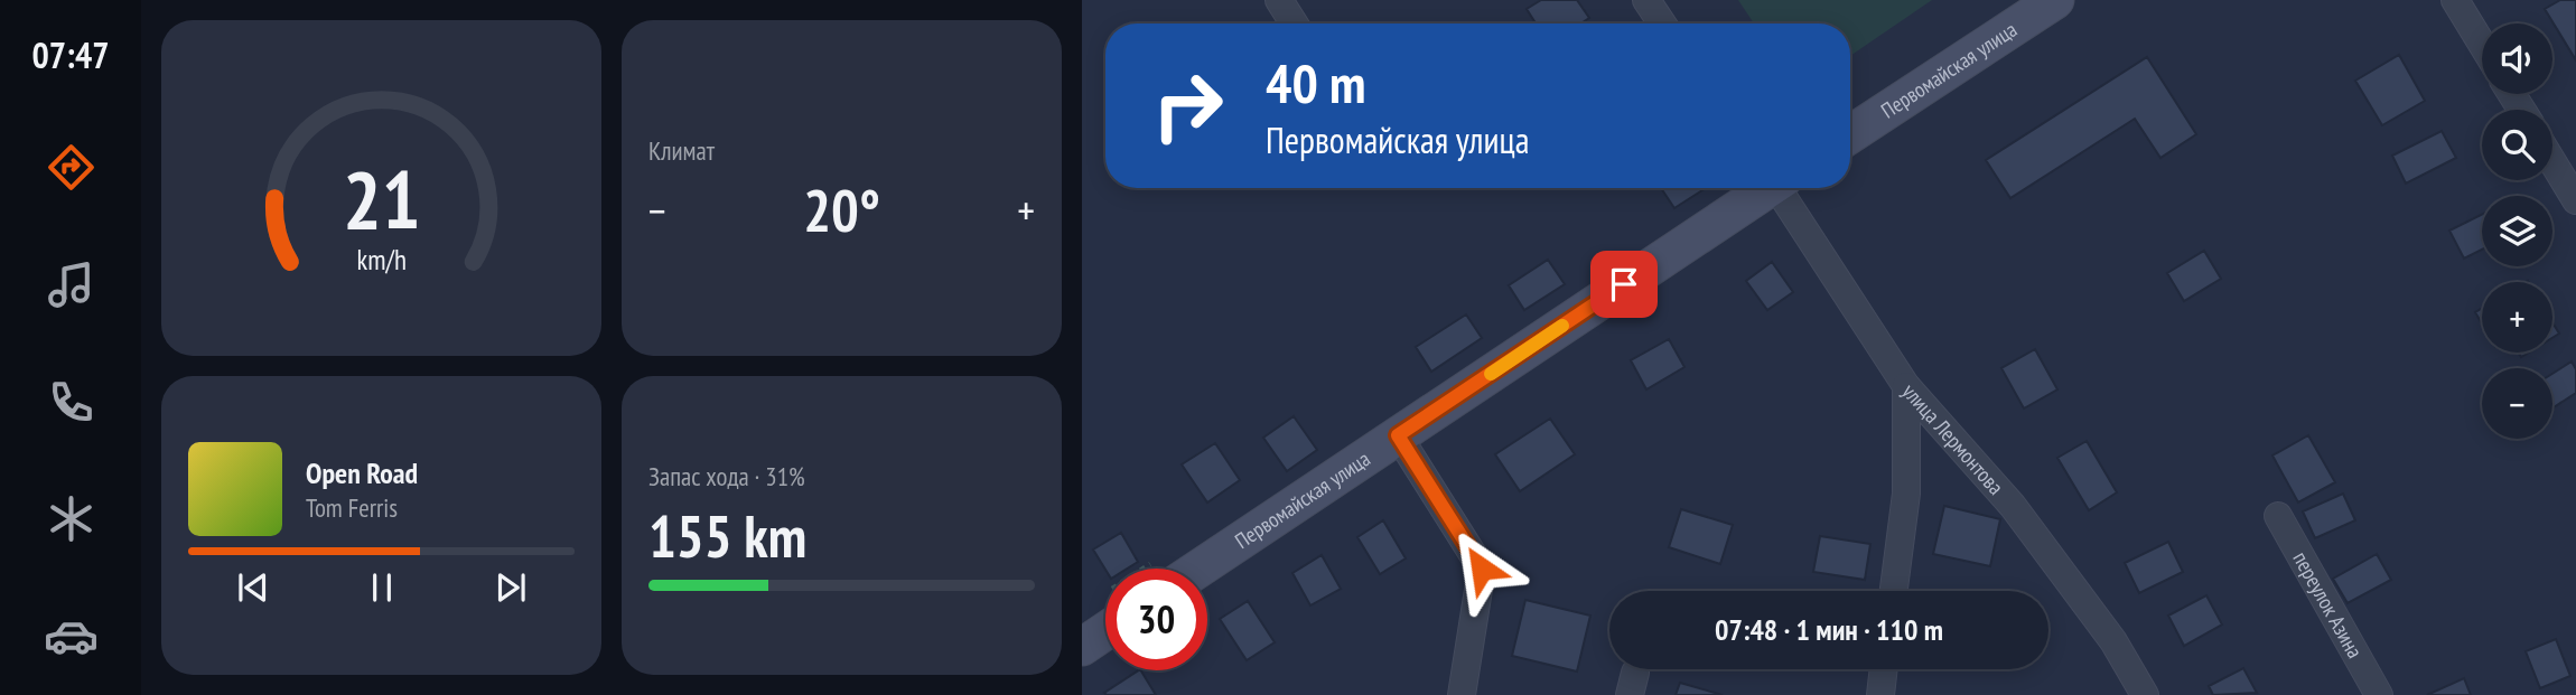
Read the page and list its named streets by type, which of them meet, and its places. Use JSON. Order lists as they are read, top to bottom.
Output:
{
  "streets": {
    "street": ["Первомайская улица", "улица Лермонтова", "переулок Азина"]
  },
  "page": {
    "tabs": "07:47",
    "tile": [
      "Климат",
      ["Запас хода · 31%", "155 km"]
    ],
    "map_buttons": ["+", "−"],
    "turn": ["40 m", "Первомайская улица"],
    "heat": ["−", "20°", "+"],
    "song": ["Open Road", "Tom Ferris"],
    "limit": "30",
    "trip": "07:48 · 1 мин · 110 m",
    "gauge": ["21", "km/h"]
  }
}
